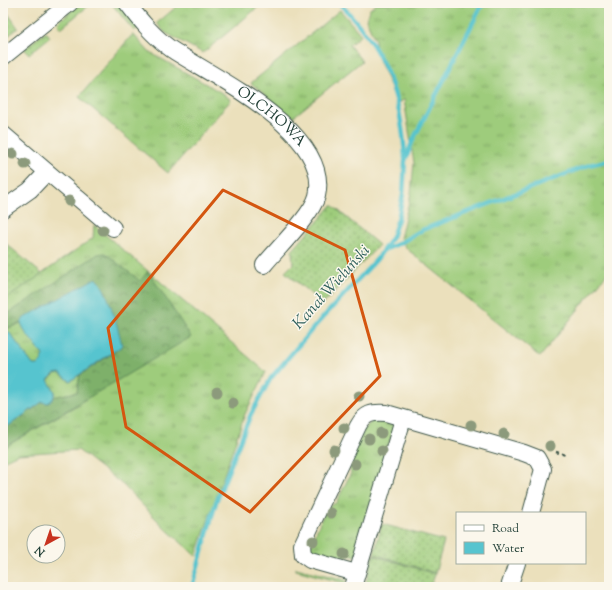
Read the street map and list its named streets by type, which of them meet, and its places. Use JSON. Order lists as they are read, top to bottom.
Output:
{
  "streets": {
    "street": ["OLCHOWA"]
  },
  "water": ["Kanał Wieluński"],
  "legend": ["Road", "Water"],
  "north": "bottom left"
}
